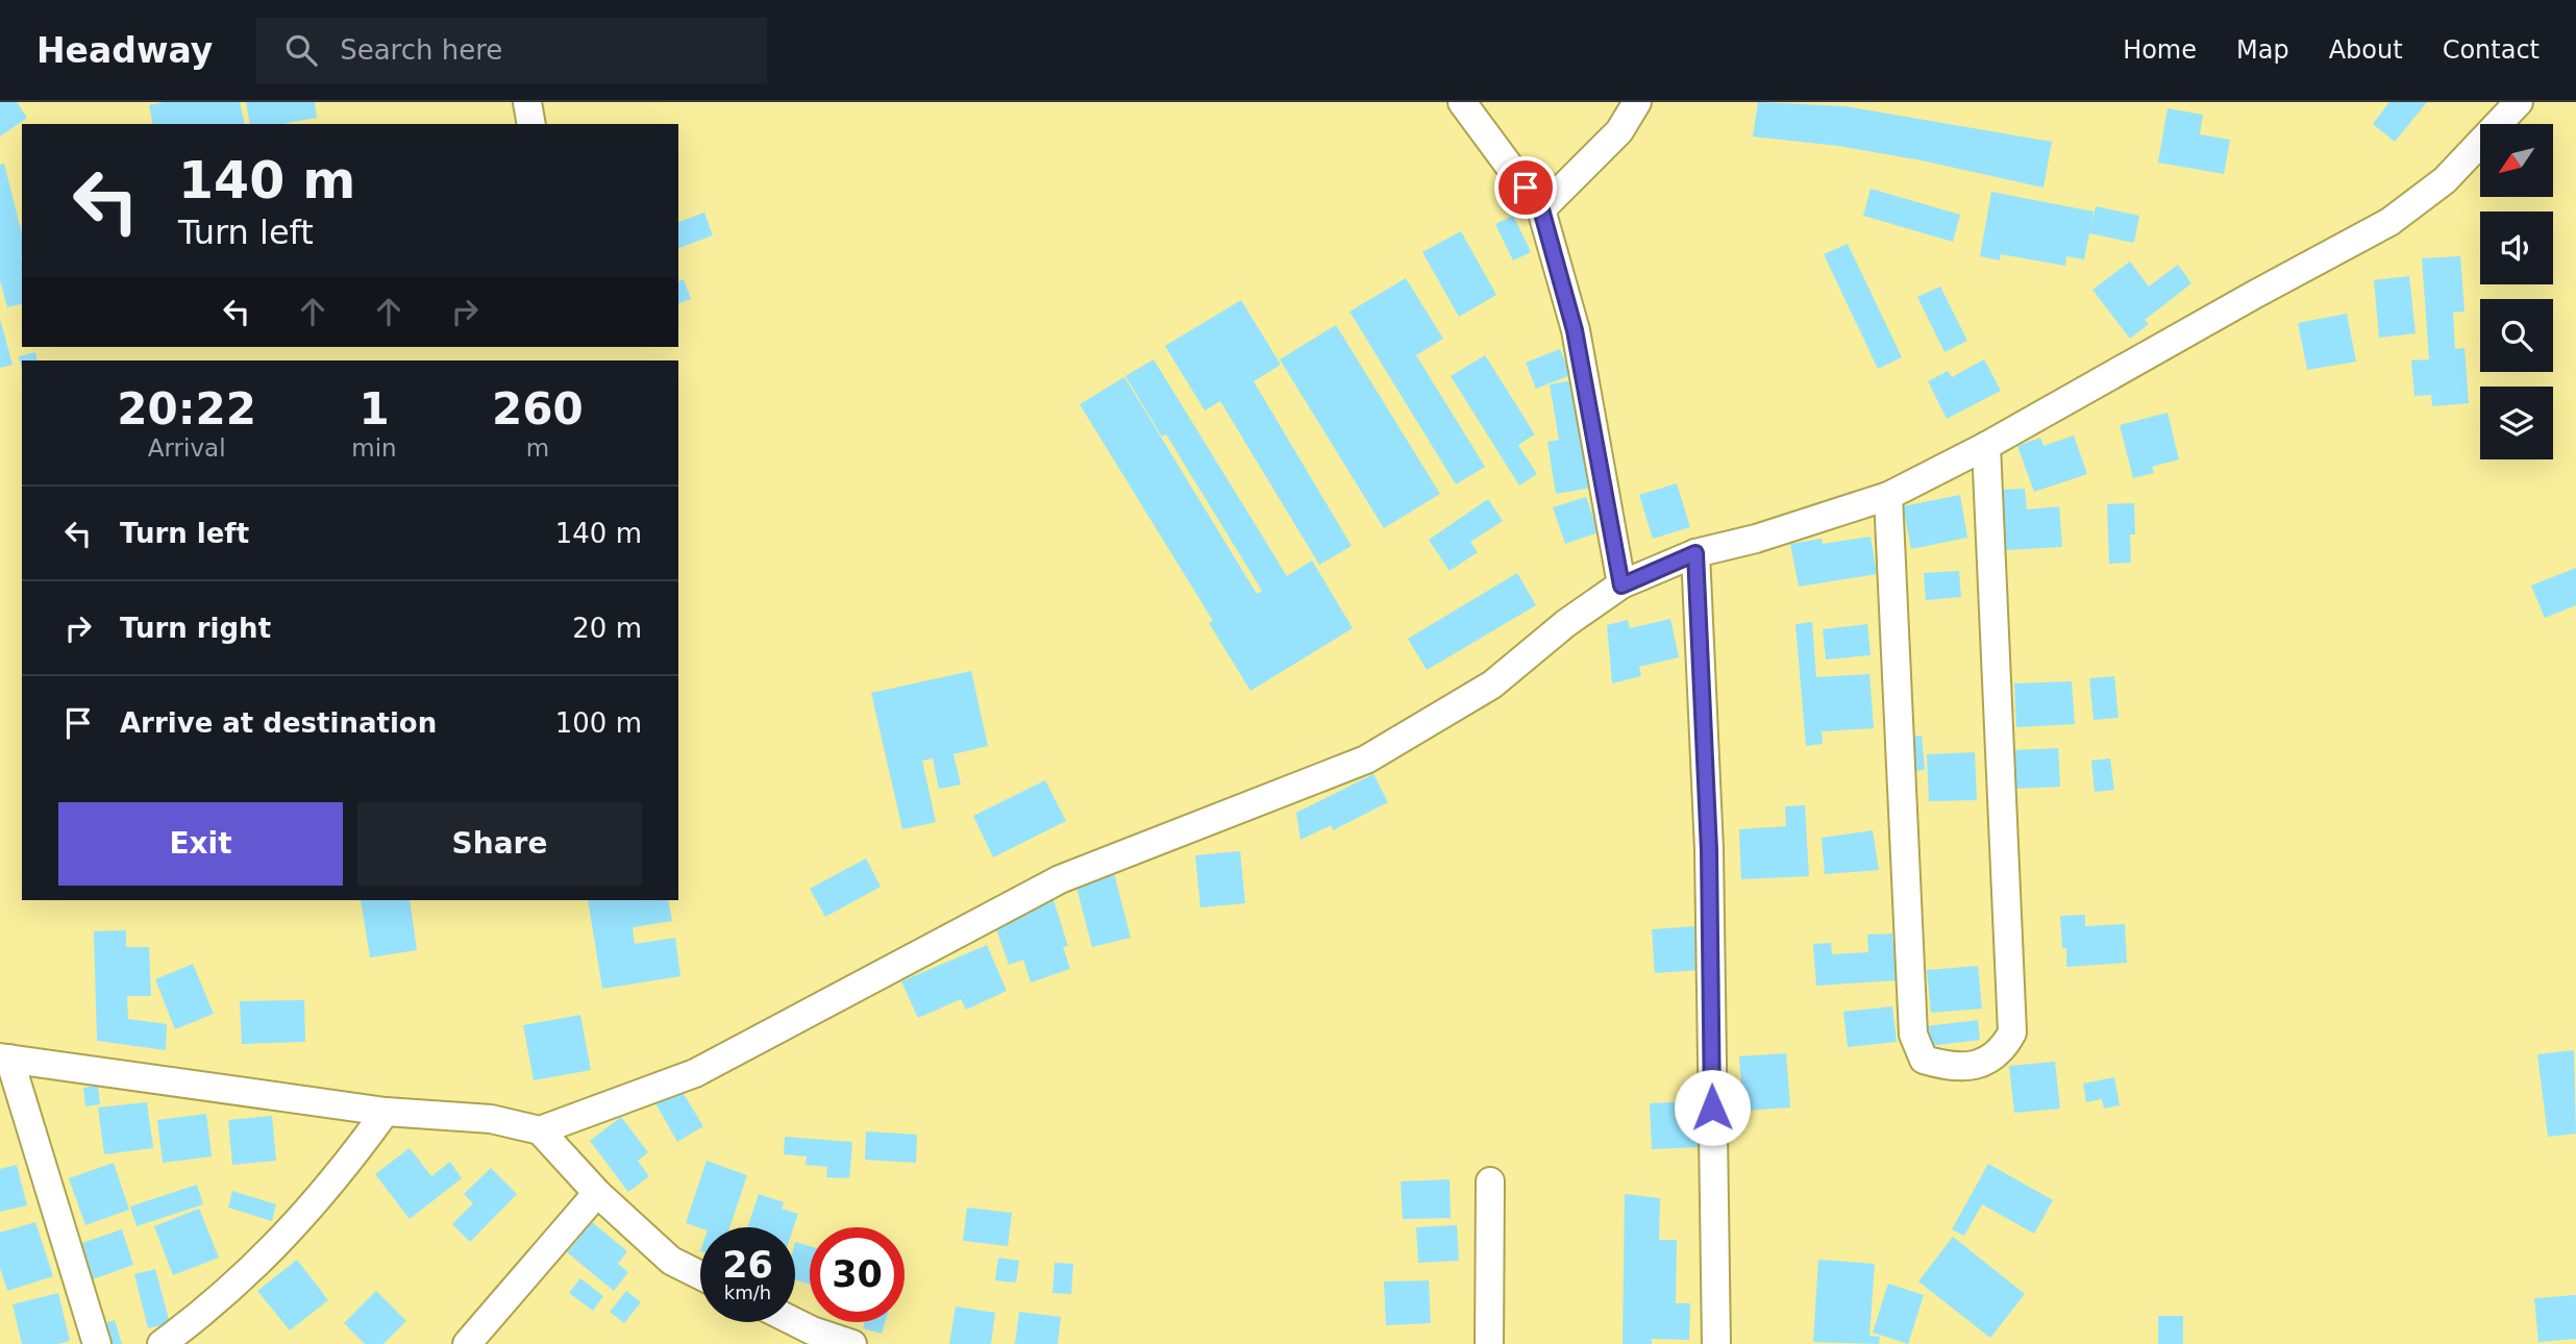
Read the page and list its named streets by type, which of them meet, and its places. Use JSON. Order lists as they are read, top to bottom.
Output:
{
  "north": "bottom left",
  "page": {
    "header": "Headway",
    "search": "Search here",
    "nav": [
      "Home",
      "Map",
      "About",
      "Contact"
    ],
    "turn": ["140 m", "Turn left"],
    "eta": [
      "20:22",
      "Arrival",
      "1",
      "min",
      "260",
      "m"
    ],
    "list": [
      {
        "name": "Turn left",
        "value": "140 m"
      },
      {
        "name": "Turn right",
        "value": "20 m"
      },
      {
        "name": "Arrive at destination",
        "value": "100 m"
      }
    ],
    "buttons": ["Exit", "Share"],
    "speed": "26 km/h",
    "limit": "30"
  }
}
